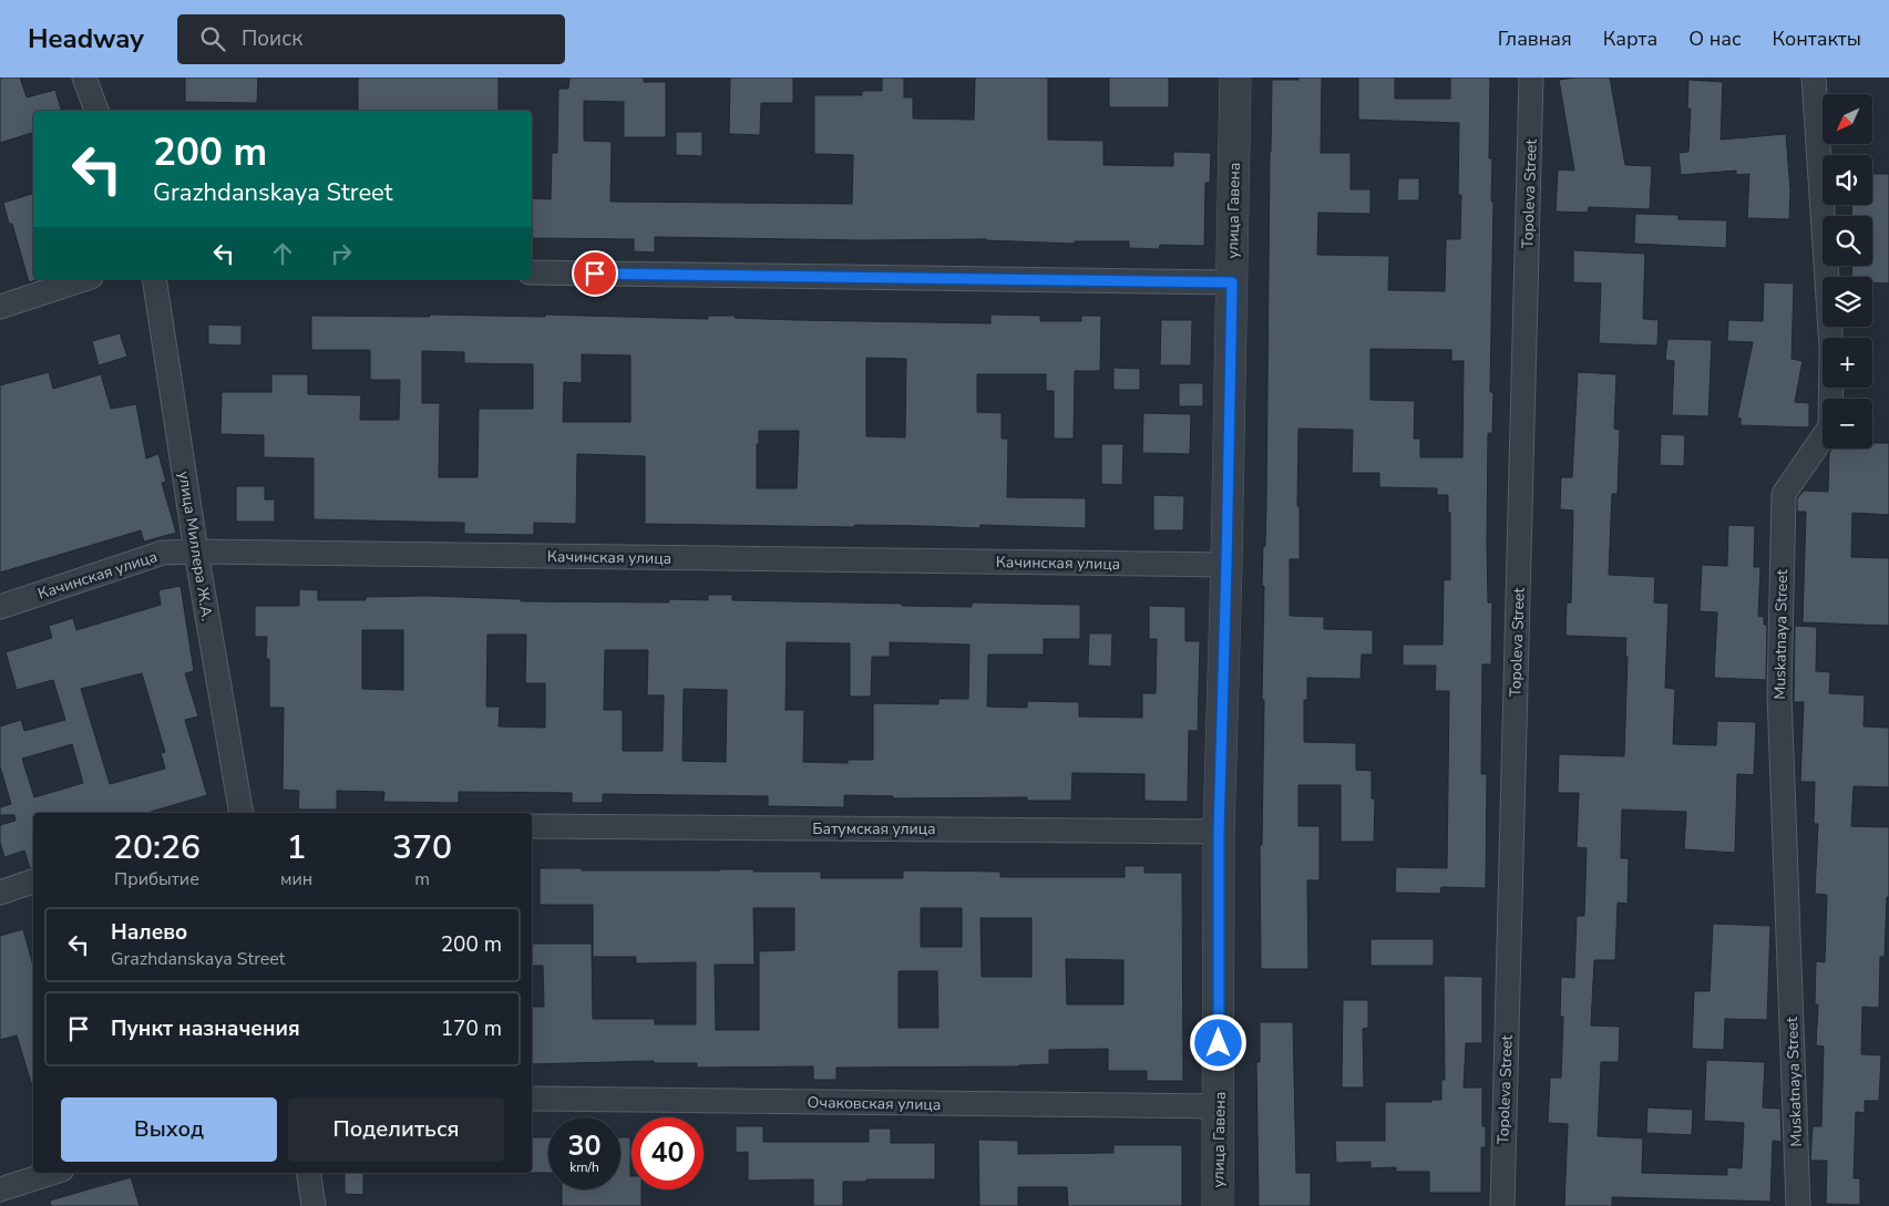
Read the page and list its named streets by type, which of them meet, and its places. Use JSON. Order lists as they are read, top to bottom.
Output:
{
  "streets": {
    "street": [
      "Topoleva Street",
      "улица Гавена",
      "улица Миллера Ж.А.",
      "Качинская улица",
      "Muskatnaya Street",
      "Батумская улица",
      "Очаковская улица"
    ]
  },
  "crossings": [
    ["улица Гавена", "Качинская улица"],
    ["улица Гавена", "Батумская улица"],
    ["улица Гавена", "Очаковская улица"],
    ["улица Миллера Ж.А.", "Качинская улица"]
  ],
  "north": "bottom left",
  "page": {
    "header": "Headway",
    "search": "Поиск",
    "nav": [
      "Главная",
      "Карта",
      "О нас",
      "Контакты"
    ],
    "map_buttons": ["+", "−"],
    "turn": ["200 m", "Grazhdanskaya Street"],
    "eta": [
      "20:26",
      "Прибытие",
      "1",
      "мин",
      "370",
      "m"
    ],
    "list": [
      {
        "name": "Налево",
        "note": "Grazhdanskaya Street",
        "value": "200 m"
      },
      {
        "name": "Пункт назначения",
        "value": "170 m"
      }
    ],
    "buttons": ["Выход", "Поделиться"],
    "speed": "30 km/h",
    "limit": "40"
  }
}
